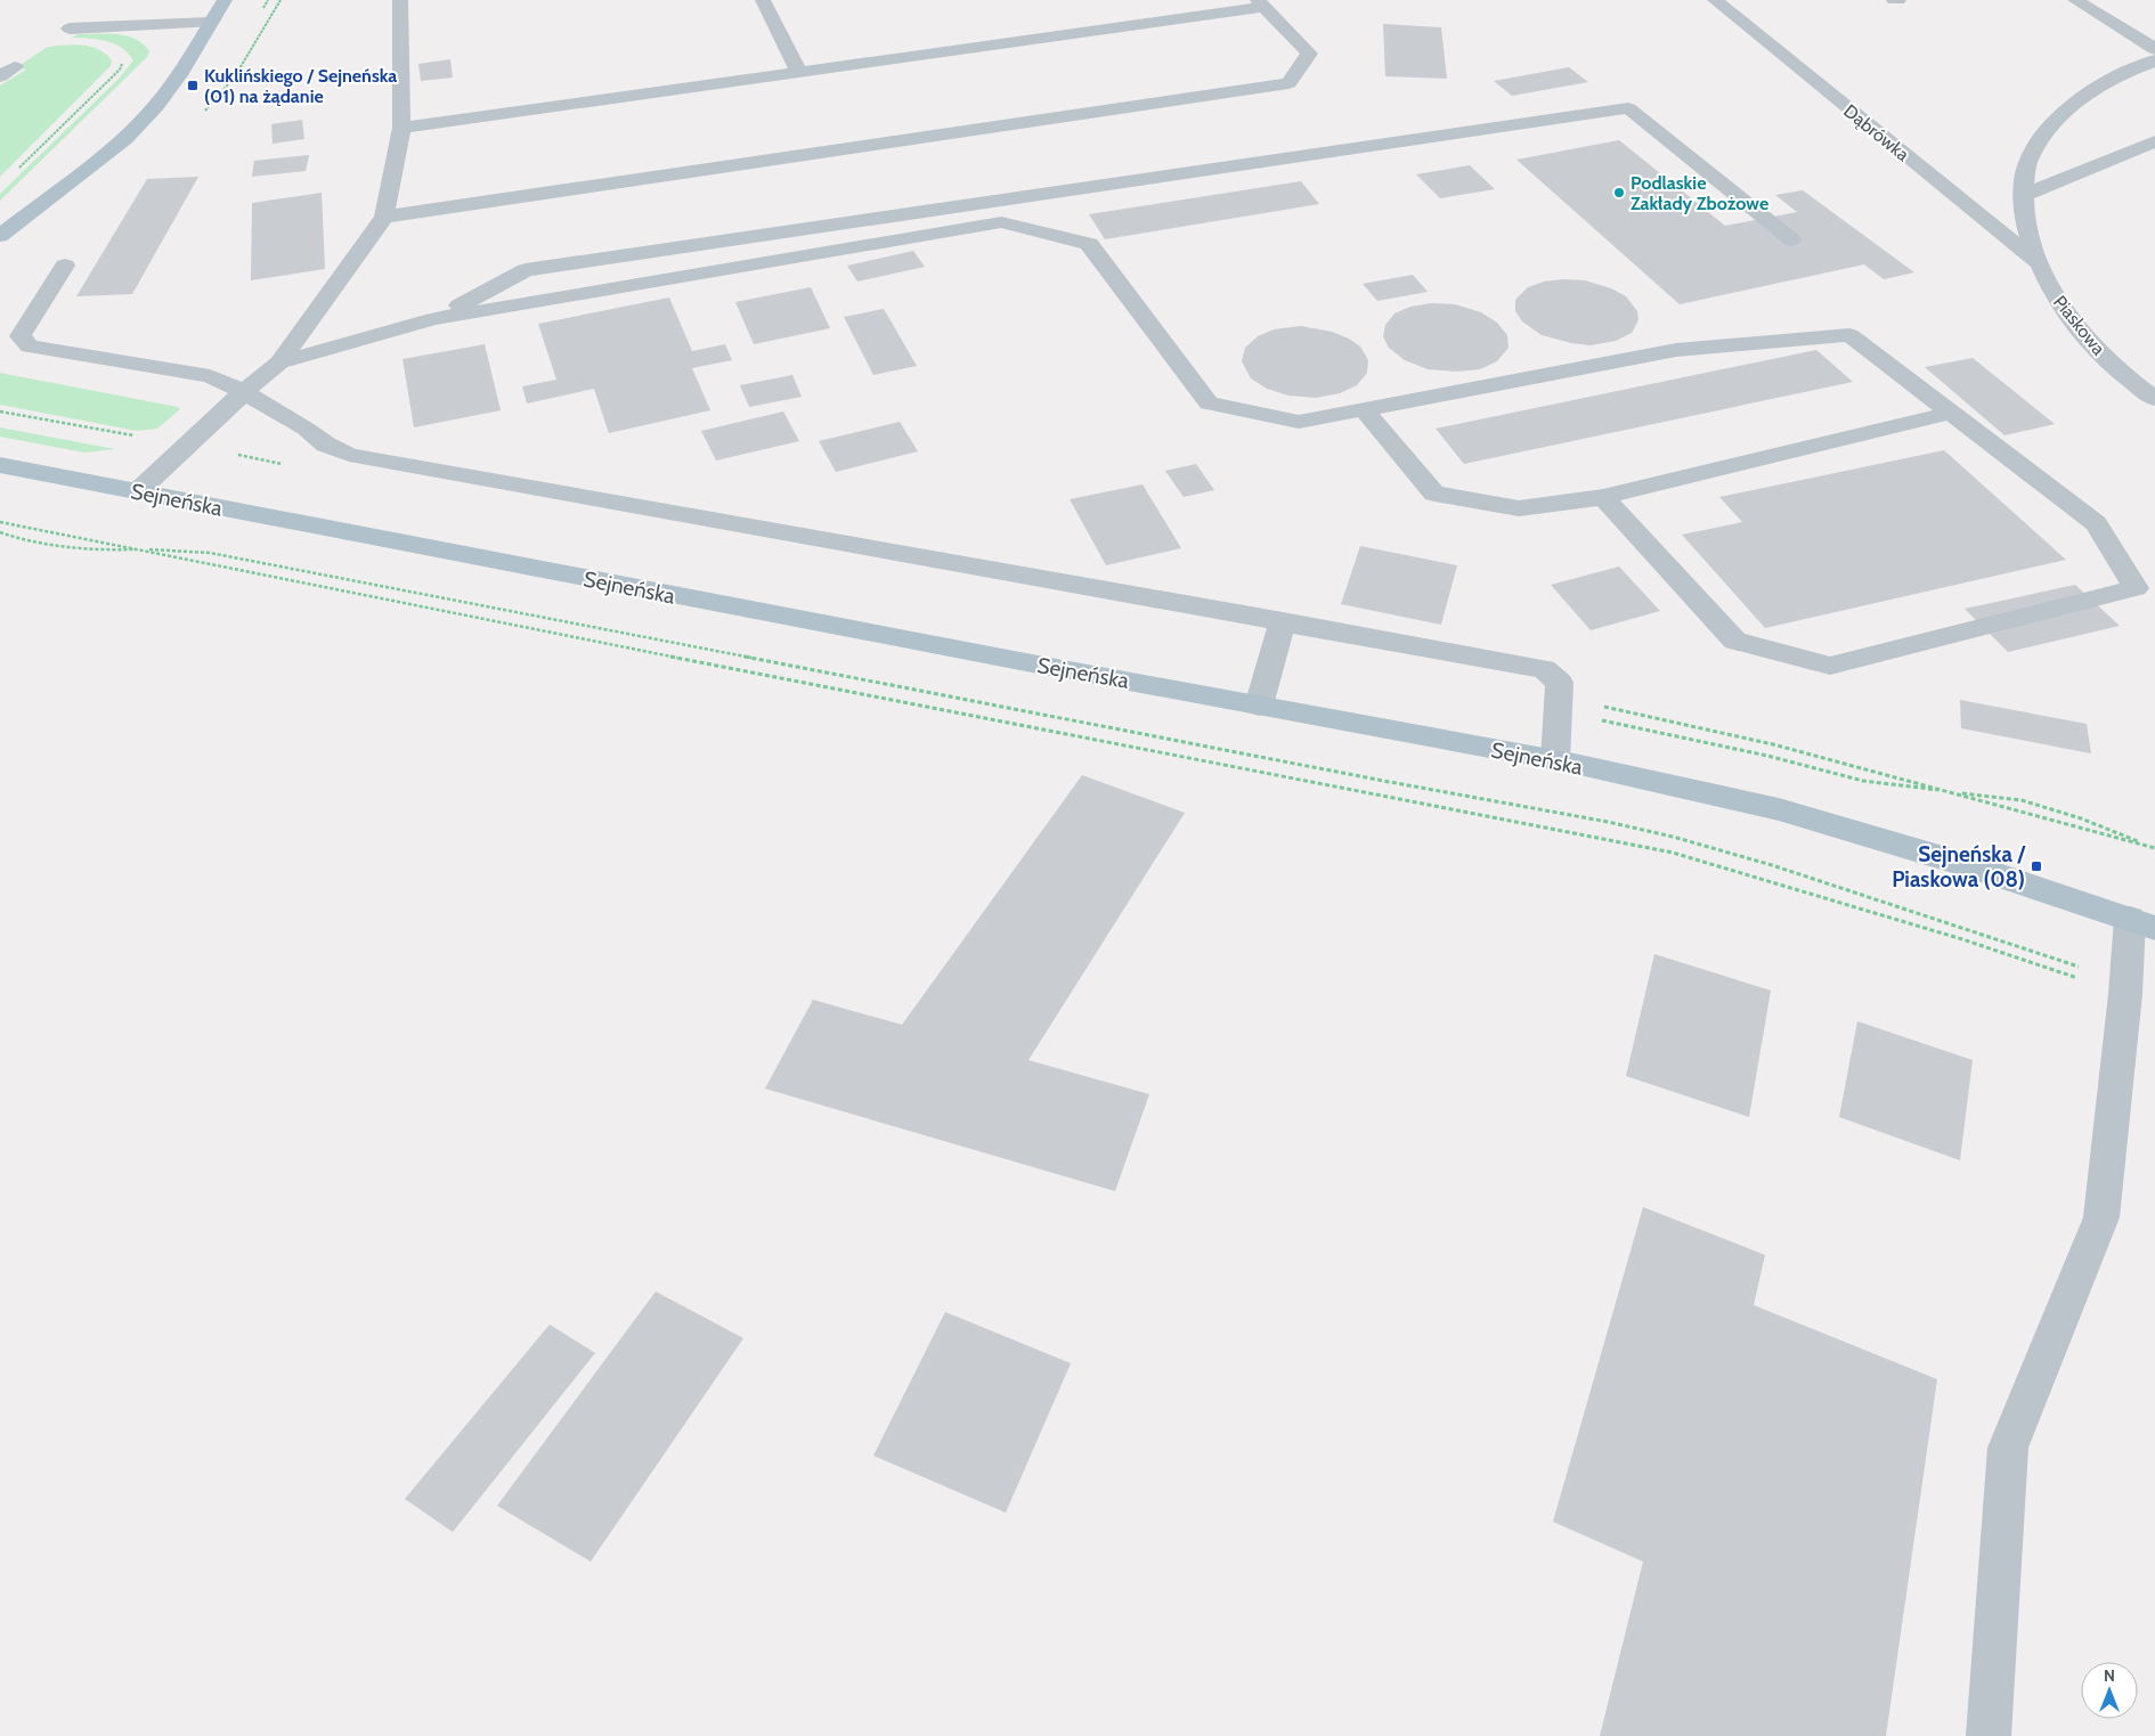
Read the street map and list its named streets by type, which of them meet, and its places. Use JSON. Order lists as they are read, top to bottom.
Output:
{
  "streets": {
    "main road": ["Sejneńska"],
    "street": ["Dąbrówka", "Piaskowa"]
  },
  "crossings": [
    ["Dąbrówka", "Piaskowa"]
  ],
  "places": {
    "transit": ["Kuklińskiego / Sejneńska (01) na żądanie", "Sejneńska / Piaskowa (08)"],
    "other": ["Podlaskie Zakłady Zbożowe"]
  },
  "north": "top"
}
